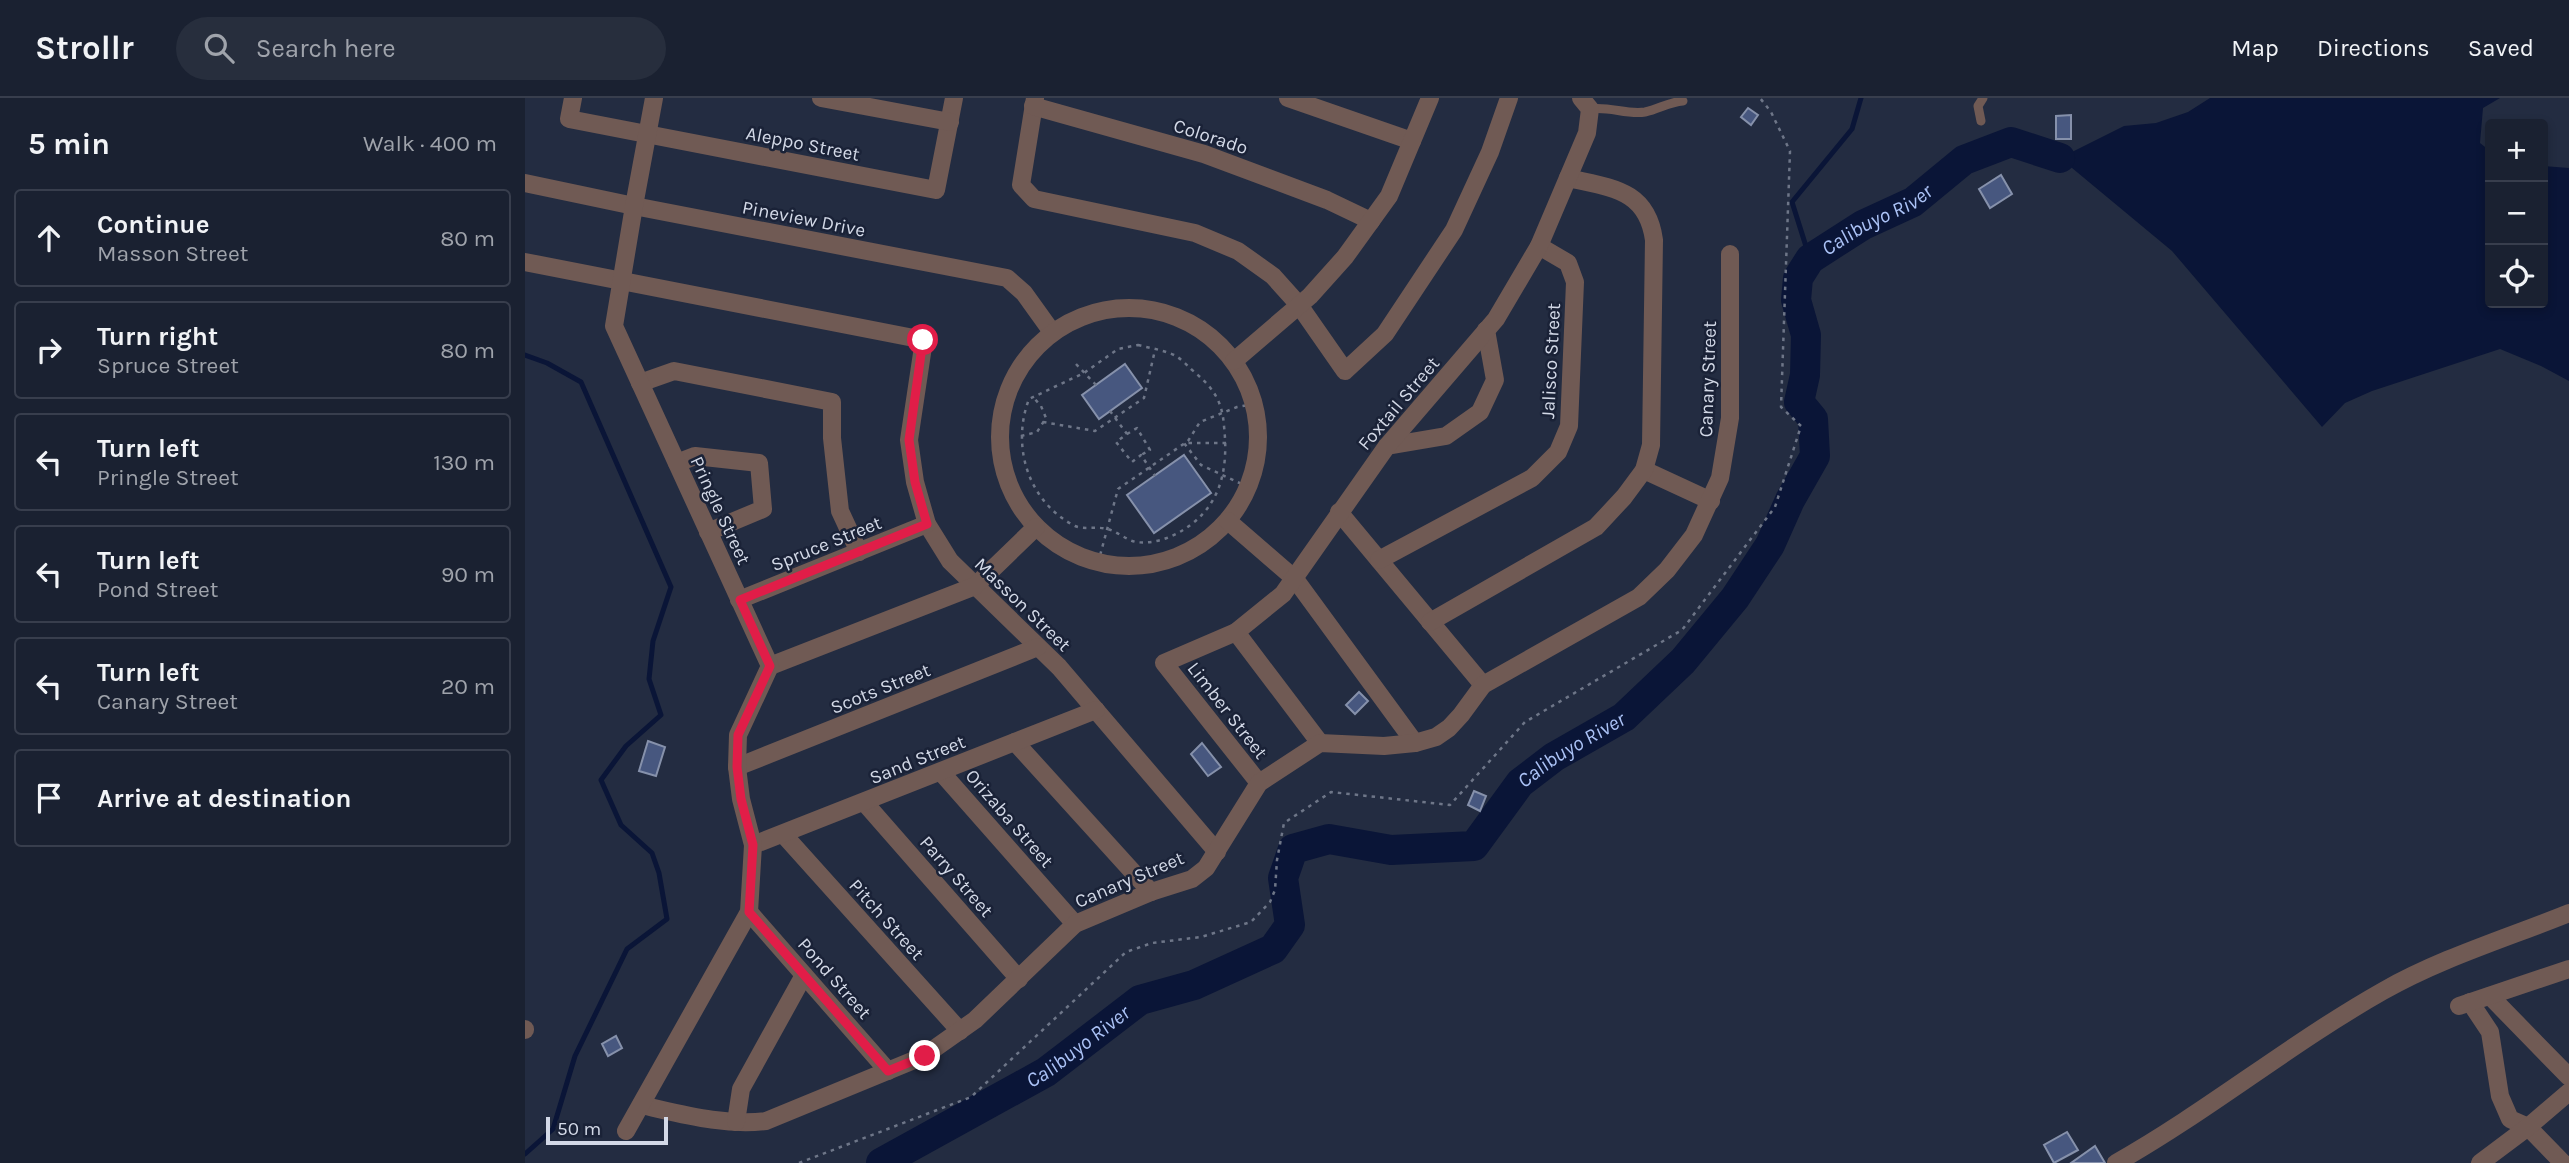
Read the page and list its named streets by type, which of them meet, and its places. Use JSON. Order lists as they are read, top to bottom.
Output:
{
  "streets": {
    "street": [
      "Colorado",
      "Aleppo Street",
      "Pineview Drive",
      "Jalisco Street",
      "Canary Street",
      "Foxtail Street",
      "Pringle Street",
      "Spruce Street",
      "Masson Street",
      "Scots Street",
      "Limber Street",
      "Sand Street",
      "Orizaba Street",
      "Parry Street",
      "Pitch Street",
      "Pond Street"
    ]
  },
  "crossings": [
    ["Pineview Drive", "Pringle Street"],
    ["Jalisco Street", "Foxtail Street"],
    ["Canary Street", "Masson Street"],
    ["Canary Street", "Limber Street"],
    ["Canary Street", "Orizaba Street"],
    ["Canary Street", "Parry Street"],
    ["Canary Street", "Pitch Street"],
    ["Canary Street", "Pond Street"],
    ["Foxtail Street", "Limber Street"],
    ["Pringle Street", "Spruce Street"],
    ["Pringle Street", "Masson Street"],
    ["Spruce Street", "Masson Street"],
    ["Masson Street", "Scots Street"],
    ["Masson Street", "Sand Street"],
    ["Sand Street", "Orizaba Street"],
    ["Sand Street", "Parry Street"],
    ["Sand Street", "Pitch Street"]
  ],
  "water": ["Calibuyo River"],
  "scale_bar": "50 m",
  "page": {
    "header": "Strollr",
    "search": "Search here",
    "nav": ["Map", "Directions", "Saved"],
    "heading": ["5 min", "Walk · 400 m"],
    "map_buttons": ["+", "−"],
    "list": [
      ["Continue", "Masson Street", "80 m"],
      ["Turn right", "Spruce Street", "80 m"],
      ["Turn left", "Pringle Street", "130 m"],
      ["Turn left", "Pond Street", "90 m"],
      ["Turn left", "Canary Street", "20 m"],
      "Arrive at destination"
    ],
    "scale": "50 m"
  }
}
